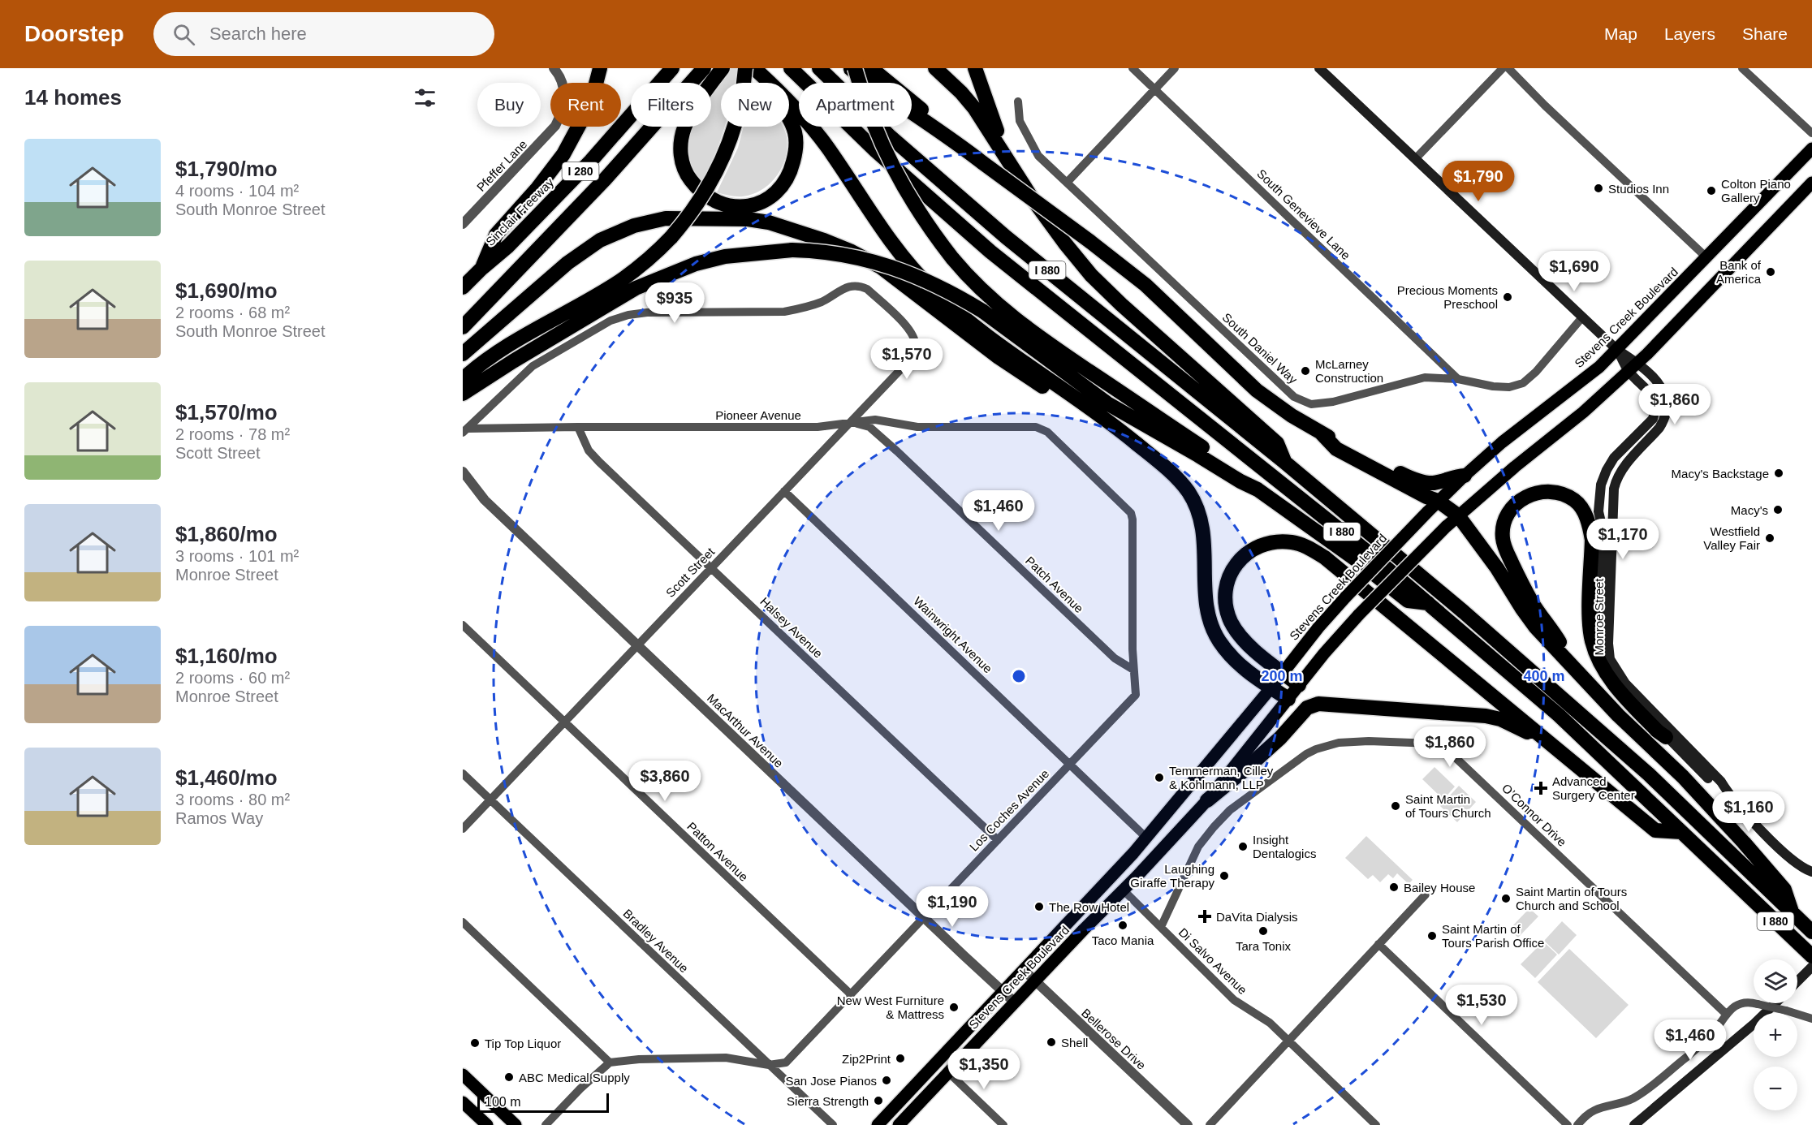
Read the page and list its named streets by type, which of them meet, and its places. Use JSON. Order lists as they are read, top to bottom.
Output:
{
  "streets": {
    "highway": ["I 280", "Sinclair Freeway", "I 880"],
    "main road": ["Stevens Creek Boulevard", "Monroe Street"],
    "street": [
      "Pfeffer Lane",
      "South Genevieve Lane",
      "South Daniel Way",
      "Pioneer Avenue",
      "Scott Street",
      "Patch Avenue",
      "Halsey Avenue",
      "Wainwright Avenue",
      "MacArthur Avenue",
      "Los Coches Avenue",
      "O’Connor Drive",
      "Patton Avenue",
      "Bradley Avenue",
      "Di Salvo Avenue",
      "Bellerose Drive"
    ]
  },
  "crossings": [
    ["South Genevieve Lane", "South Daniel Way"],
    ["Stevens Creek Boulevard", "Monroe Street"],
    ["Stevens Creek Boulevard", "Wainwright Avenue"],
    ["Stevens Creek Boulevard", "MacArthur Avenue"],
    ["Stevens Creek Boulevard", "Di Salvo Avenue"],
    ["Stevens Creek Boulevard", "Bellerose Drive"],
    ["Pioneer Avenue", "Scott Street"],
    ["Pioneer Avenue", "Patch Avenue"],
    ["Pioneer Avenue", "Halsey Avenue"],
    ["Pioneer Avenue", "Los Coches Avenue"],
    ["Scott Street", "Patch Avenue"],
    ["Scott Street", "Halsey Avenue"],
    ["Scott Street", "Wainwright Avenue"],
    ["Scott Street", "MacArthur Avenue"],
    ["Scott Street", "Patton Avenue"],
    ["Scott Street", "Bradley Avenue"],
    ["Patch Avenue", "Los Coches Avenue"],
    ["Halsey Avenue", "Los Coches Avenue"],
    ["Wainwright Avenue", "Los Coches Avenue"],
    ["MacArthur Avenue", "Los Coches Avenue"],
    ["Los Coches Avenue", "Patton Avenue"],
    ["Los Coches Avenue", "Bradley Avenue"],
    ["O’Connor Drive", "Di Salvo Avenue"]
  ],
  "places": {
    "other": [
      "Studios Inn",
      "Colton Piano Gallery",
      "Bank of America",
      "Precious Moments Preschool",
      "McLarney Construction",
      "Macy's Backstage",
      "Macy's",
      "Westfield Valley Fair",
      "Temmerman, Cilley & Kohlmann, LLP",
      "Saint Martin of Tours Church",
      "Insight Dentalogics",
      "Laughing Giraffe Therapy",
      "Bailey House",
      "Saint Martin of Tours Church and School",
      "The Row Hotel",
      "Taco Mania",
      "Tara Tonix",
      "Saint Martin of Tours Parish Office",
      "New West Furniture & Mattress",
      "Shell",
      "Tip Top Liquor",
      "Zip2Print",
      "ABC Medical Supply",
      "San Jose Pianos",
      "Sierra Strength"
    ],
    "health": ["Advanced Surgery Center", "DaVita Dialysis"]
  },
  "scale_bar": "100 m",
  "page": {
    "header": "Doorstep",
    "search": "Search here",
    "nav": ["Map", "Layers", "Share"],
    "heading": "14 homes",
    "chip": [
      "Buy",
      "Rent",
      "Filters",
      "New",
      "Apartment"
    ],
    "list": [
      {
        "name": "$1,790/mo",
        "note": "4 rooms · 104 m² · South Monroe Street"
      },
      {
        "name": "$1,690/mo",
        "note": "2 rooms · 68 m² · South Monroe Street"
      },
      {
        "name": "$1,570/mo",
        "note": "2 rooms · 78 m² · Scott Street"
      },
      {
        "name": "$1,860/mo",
        "note": "3 rooms · 101 m² · Monroe Street"
      },
      {
        "name": "$1,160/mo",
        "note": "2 rooms · 60 m² · Monroe Street"
      },
      {
        "name": "$1,460/mo",
        "note": "3 rooms · 80 m² · Ramos Way"
      }
    ],
    "price": [
      "$1,790",
      "$1,690",
      "$935",
      "$1,570",
      "$1,860",
      "$1,460",
      "$1,170",
      "$1,860",
      "$3,860",
      "$1,160",
      "$1,190",
      "$1,530",
      "$1,460",
      "$1,350"
    ],
    "map_buttons": ["+", "−"],
    "scale": "100 m"
  },
  "rings": ["200 m", "400 m"]
}
